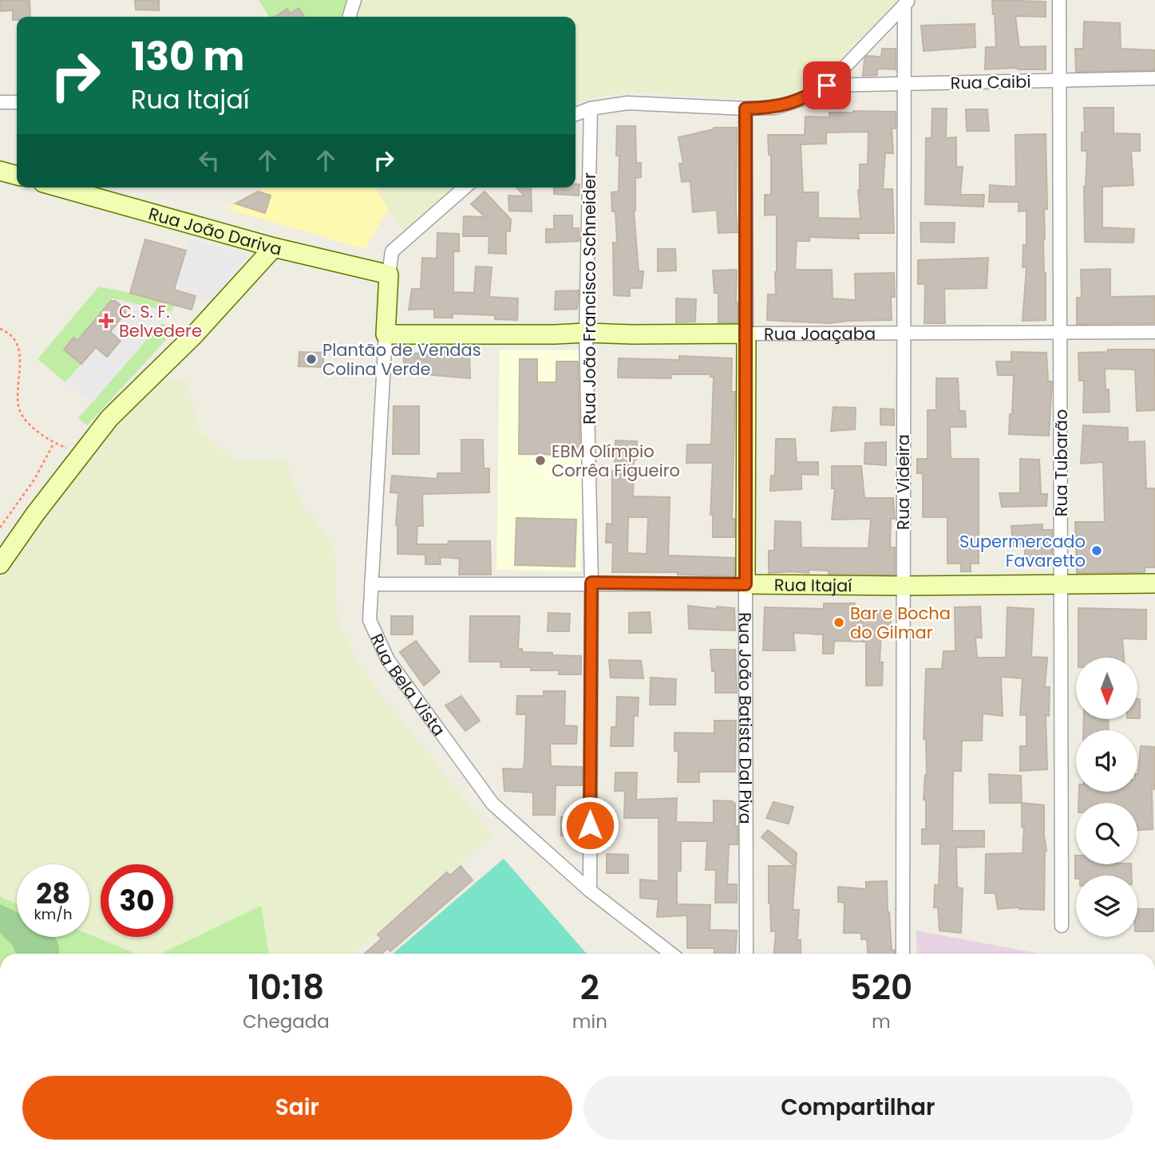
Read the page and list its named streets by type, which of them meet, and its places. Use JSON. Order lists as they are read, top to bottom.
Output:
{
  "streets": {
    "street": [
      "Rua Caibi",
      "Rua João Dariva",
      "Rua João Francisco Schneider",
      "Rua Joaçaba",
      "Rua Tubarão",
      "Rua Videira",
      "Rua Itajaí",
      "Rua Bela Vista",
      "Rua João Batista Dal Piva"
    ]
  },
  "crossings": [
    ["Rua Caibi", "Rua Tubarão"],
    ["Rua Caibi", "Rua Videira"],
    ["Rua João Dariva", "Rua Bela Vista"],
    ["Rua João Francisco Schneider", "Rua Joaçaba"],
    ["Rua João Francisco Schneider", "Rua Itajaí"],
    ["Rua João Francisco Schneider", "Rua Bela Vista"],
    ["Rua Joaçaba", "Rua Tubarão"],
    ["Rua Joaçaba", "Rua Videira"],
    ["Rua Joaçaba", "Rua Bela Vista"],
    ["Rua Joaçaba", "Rua João Batista Dal Piva"],
    ["Rua Tubarão", "Rua Itajaí"],
    ["Rua Videira", "Rua Itajaí"],
    ["Rua Itajaí", "Rua Bela Vista"],
    ["Rua Itajaí", "Rua João Batista Dal Piva"]
  ],
  "places": {
    "health": ["C. S. F. Belvedere"],
    "other": [
      "Plantão de Vendas Colina Verde",
      "EBM Olímpio Corrêa Figueiro",
      "Supermercado Favaretto",
      "Bar e Bocha do Gilmar"
    ]
  },
  "north": "bottom",
  "page": {
    "turn": ["130 m", "Rua Itajaí"],
    "speed": "28 km/h",
    "limit": "30",
    "eta": [
      "10:18",
      "Chegada",
      "2",
      "min",
      "520",
      "m"
    ],
    "buttons": ["Sair", "Compartilhar"]
  }
}
